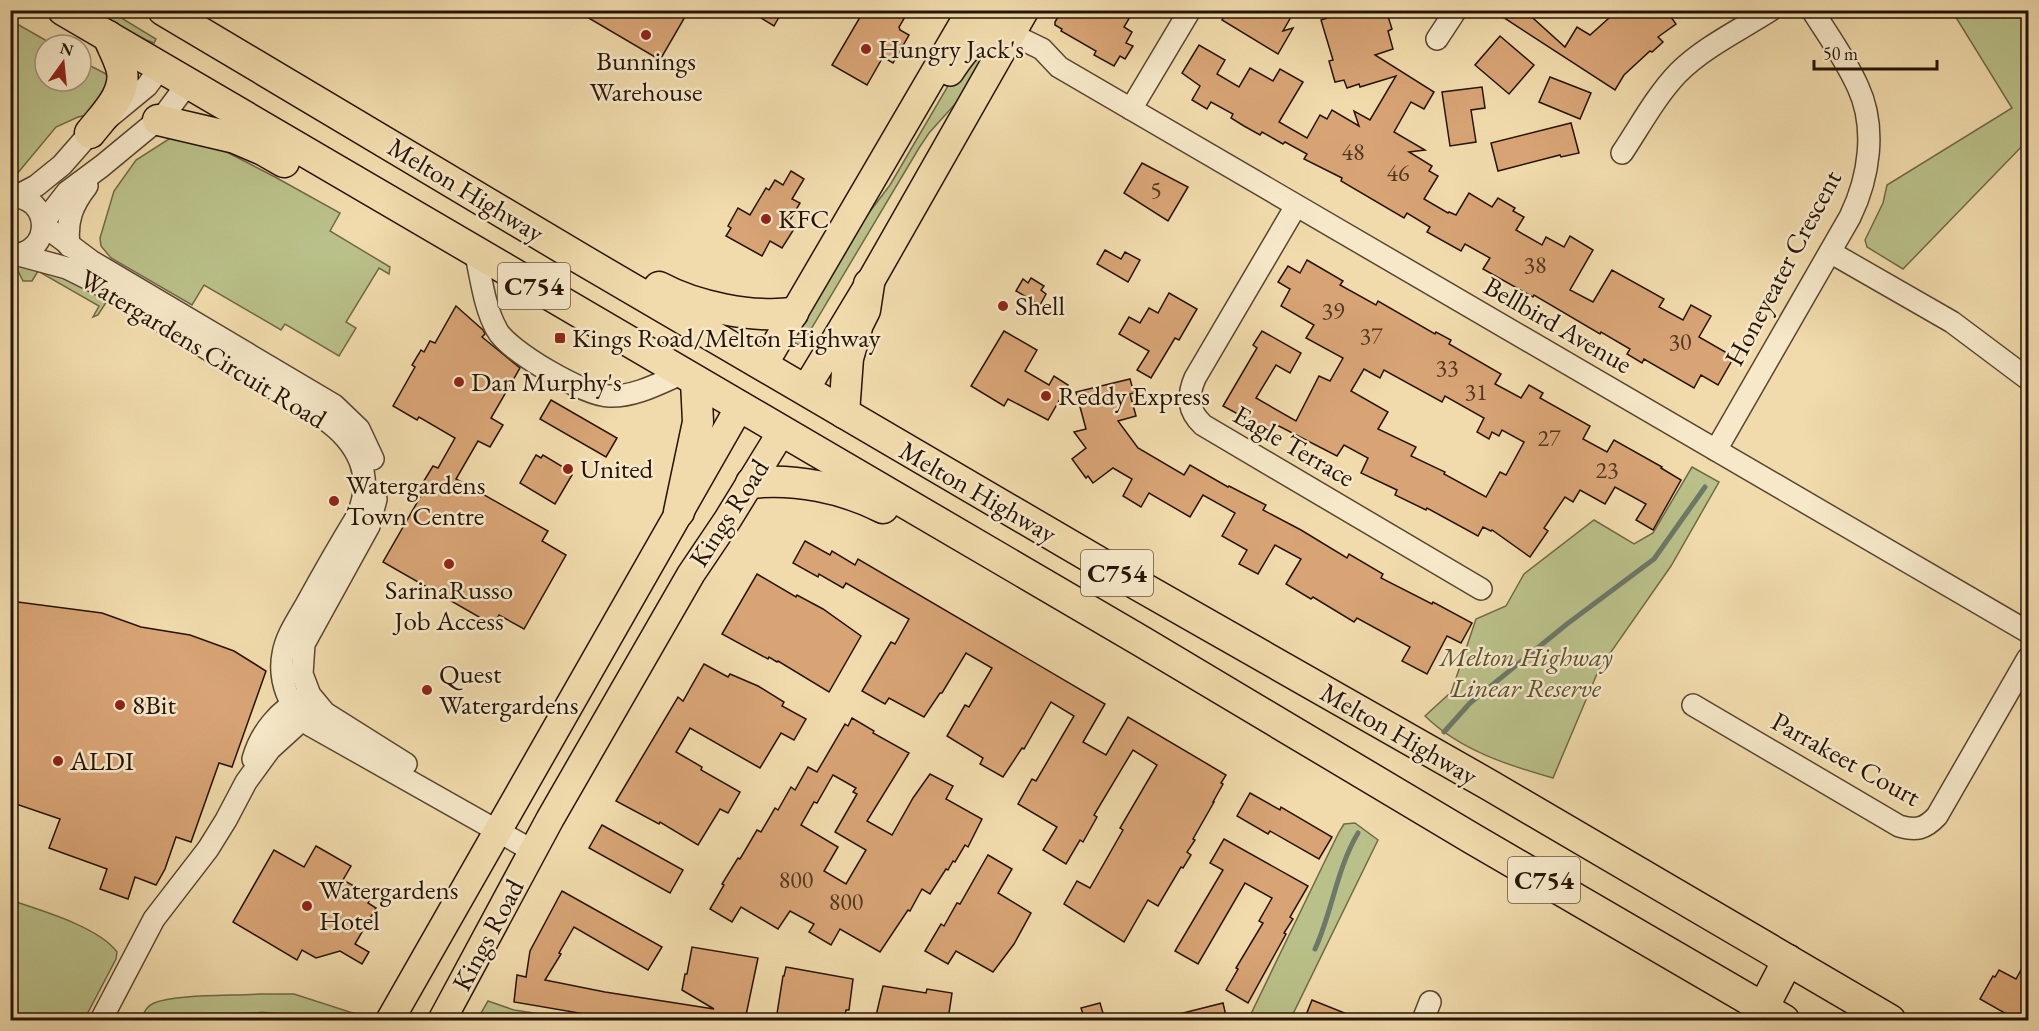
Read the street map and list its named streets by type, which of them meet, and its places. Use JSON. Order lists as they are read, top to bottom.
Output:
{
  "streets": {
    "highway": ["Melton Highway", "C754", "Kings Road"],
    "street": [
      "Honeyeater Crescent",
      "Bellbird Avenue",
      "Watergardens Circuit Road",
      "Eagle Terrace",
      "Parrakeet Court"
    ]
  },
  "crossings": [
    ["Melton Highway", "Kings Road"],
    ["Honeyeater Crescent", "Bellbird Avenue"],
    ["Bellbird Avenue", "Eagle Terrace"],
    ["Bellbird Avenue", "Kings Road"]
  ],
  "parks": ["Melton Highway Linear Reserve"],
  "places": {
    "other": [
      "Bunnings Warehouse",
      "Hungry Jack's",
      "KFC",
      "Shell",
      "Dan Murphy's",
      "Reddy Express",
      "United",
      "Watergardens Town Centre",
      "SarinaRusso Job Access",
      "Quest Watergardens",
      "8Bit",
      "ALDI",
      "Watergardens Hotel"
    ],
    "transit": ["Kings Road/Melton Highway"]
  },
  "house_numbers": [
    "48",
    "46",
    "5",
    "38",
    "39",
    "37",
    "30",
    "33",
    "31",
    "27",
    "23",
    "800",
    "800"
  ],
  "scale_bar": "50 m",
  "north": "top"
}
